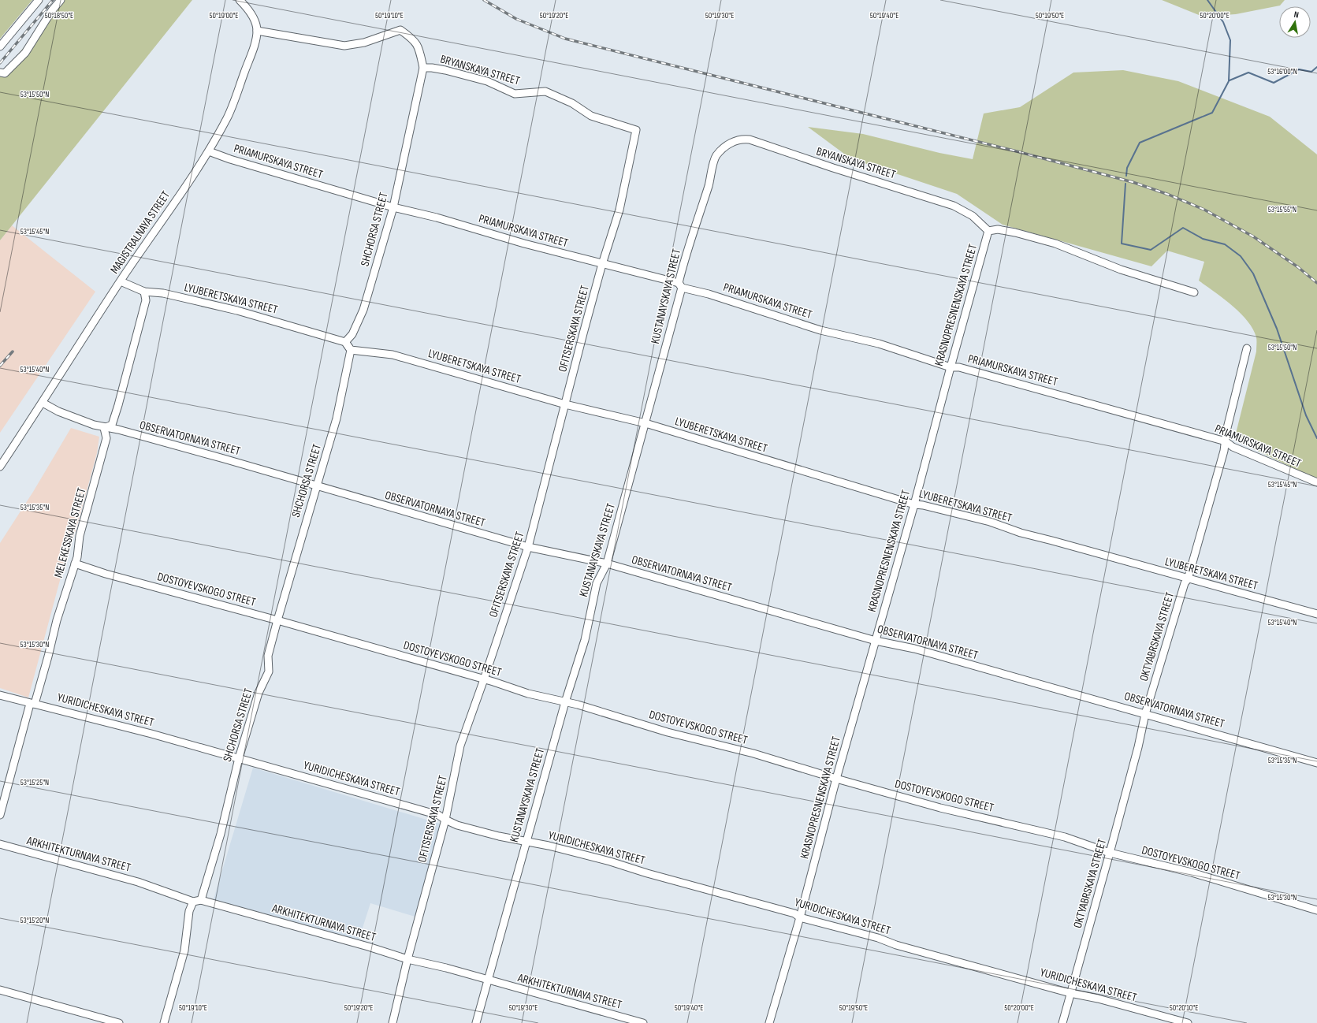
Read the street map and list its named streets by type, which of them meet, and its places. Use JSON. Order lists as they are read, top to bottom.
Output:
{
  "streets": {
    "street": [
      "BRYANSKAYA STREET",
      "PRIAMURSKAYA STREET",
      "SHCHORSA STREET",
      "MAGISTRALNAYA STREET",
      "KUSTANAYSKAYA STREET",
      "LYUBERETSKAYA STREET",
      "KRASNOPRESNENSKAYA STREET",
      "OFITSERSKAYA STREET",
      "OBSERVATORNAYA STREET",
      "MELEKESSKAYA STREET",
      "DOSTOYEVSKOGO STREET",
      "OKTYABRSKAYA STREET",
      "YURIDICHESKAYA STREET",
      "ARKHITEKTURNAYA STREET"
    ]
  },
  "crossings": [
    ["BRYANSKAYA STREET", "SHCHORSA STREET"],
    ["BRYANSKAYA STREET", "KUSTANAYSKAYA STREET"],
    ["BRYANSKAYA STREET", "KRASNOPRESNENSKAYA STREET"],
    ["BRYANSKAYA STREET", "OFITSERSKAYA STREET"],
    ["PRIAMURSKAYA STREET", "SHCHORSA STREET"],
    ["PRIAMURSKAYA STREET", "MAGISTRALNAYA STREET"],
    ["PRIAMURSKAYA STREET", "KUSTANAYSKAYA STREET"],
    ["PRIAMURSKAYA STREET", "KRASNOPRESNENSKAYA STREET"],
    ["PRIAMURSKAYA STREET", "OFITSERSKAYA STREET"],
    ["PRIAMURSKAYA STREET", "OKTYABRSKAYA STREET"],
    ["SHCHORSA STREET", "LYUBERETSKAYA STREET"],
    ["SHCHORSA STREET", "OBSERVATORNAYA STREET"],
    ["SHCHORSA STREET", "DOSTOYEVSKOGO STREET"],
    ["SHCHORSA STREET", "YURIDICHESKAYA STREET"],
    ["SHCHORSA STREET", "ARKHITEKTURNAYA STREET"],
    ["MAGISTRALNAYA STREET", "LYUBERETSKAYA STREET"],
    ["MAGISTRALNAYA STREET", "OBSERVATORNAYA STREET"],
    ["KUSTANAYSKAYA STREET", "LYUBERETSKAYA STREET"],
    ["KUSTANAYSKAYA STREET", "OBSERVATORNAYA STREET"],
    ["KUSTANAYSKAYA STREET", "DOSTOYEVSKOGO STREET"],
    ["KUSTANAYSKAYA STREET", "YURIDICHESKAYA STREET"],
    ["KUSTANAYSKAYA STREET", "ARKHITEKTURNAYA STREET"],
    ["LYUBERETSKAYA STREET", "KRASNOPRESNENSKAYA STREET"],
    ["LYUBERETSKAYA STREET", "OFITSERSKAYA STREET"],
    ["LYUBERETSKAYA STREET", "OKTYABRSKAYA STREET"],
    ["KRASNOPRESNENSKAYA STREET", "OBSERVATORNAYA STREET"],
    ["KRASNOPRESNENSKAYA STREET", "DOSTOYEVSKOGO STREET"],
    ["KRASNOPRESNENSKAYA STREET", "YURIDICHESKAYA STREET"],
    ["OFITSERSKAYA STREET", "OBSERVATORNAYA STREET"],
    ["OFITSERSKAYA STREET", "DOSTOYEVSKOGO STREET"],
    ["OFITSERSKAYA STREET", "YURIDICHESKAYA STREET"],
    ["OFITSERSKAYA STREET", "ARKHITEKTURNAYA STREET"],
    ["OBSERVATORNAYA STREET", "MELEKESSKAYA STREET"],
    ["OBSERVATORNAYA STREET", "OKTYABRSKAYA STREET"],
    ["MELEKESSKAYA STREET", "DOSTOYEVSKOGO STREET"],
    ["MELEKESSKAYA STREET", "YURIDICHESKAYA STREET"],
    ["DOSTOYEVSKOGO STREET", "OKTYABRSKAYA STREET"],
    ["OKTYABRSKAYA STREET", "YURIDICHESKAYA STREET"]
  ],
  "north": "top",
  "coordinates": [
    "50°18'50\"E",
    "50°19'00\"E",
    "50°19'10\"E",
    "50°19'20\"E",
    "50°19'30\"E",
    "50°19'40\"E",
    "50°19'50\"E",
    "50°20'00\"E",
    "53°16'00\"N",
    "53°15'50\"N",
    "53°15'55\"N",
    "53°15'45\"N",
    "53°15'40\"N",
    "53°15'35\"N",
    "53°15'30\"N",
    "53°15'25\"N",
    "53°15'20\"N",
    "50°20'10\"E"
  ]
}
